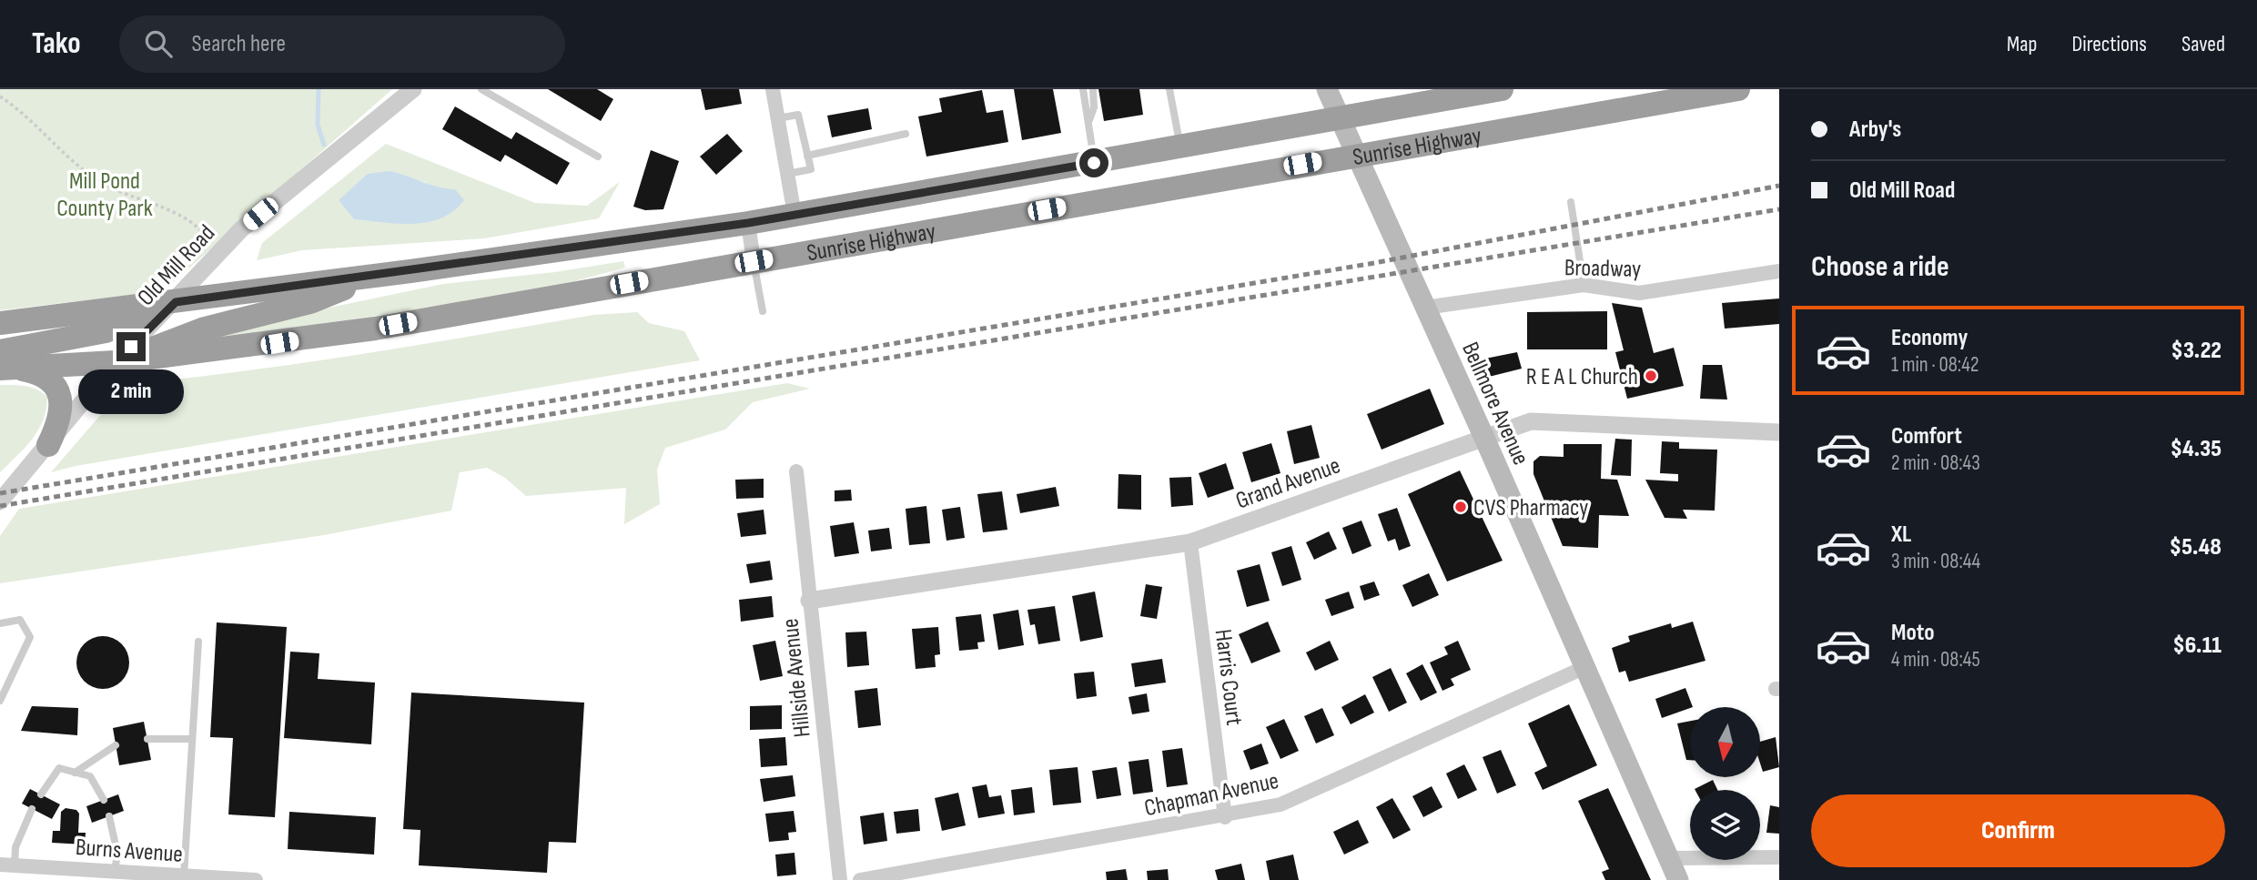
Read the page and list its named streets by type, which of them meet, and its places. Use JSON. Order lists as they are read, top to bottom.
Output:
{
  "streets": {
    "highway": ["Sunrise Highway"],
    "main road": ["Bellmore Avenue"],
    "street": [
      "Old Mill Road",
      "Broadway",
      "Grand Avenue",
      "Harris Court",
      "Hillside Avenue",
      "Chapman Avenue",
      "Burns Avenue"
    ]
  },
  "crossings": [
    ["Sunrise Highway", "Old Mill Road"],
    ["Sunrise Highway", "Bellmore Avenue"],
    ["Broadway", "Bellmore Avenue"],
    ["Bellmore Avenue", "Grand Avenue"],
    ["Bellmore Avenue", "Chapman Avenue"],
    ["Grand Avenue", "Harris Court"],
    ["Grand Avenue", "Hillside Avenue"],
    ["Harris Court", "Chapman Avenue"]
  ],
  "parks": ["Mill Pond County Park"],
  "places": ["R E A L Church", "CVS Pharmacy"],
  "north": "bottom",
  "page": {
    "header": "Tako",
    "search": "Search here",
    "nav": ["Map", "Directions", "Saved"],
    "banner": ["Arby's", "Old Mill Road"],
    "heading": "Choose a ride",
    "list": [
      {
        "name": "Economy",
        "note": "1 min · 08:42",
        "value": "$3.22"
      },
      {
        "name": "Comfort",
        "note": "2 min · 08:43",
        "value": "$4.35"
      },
      {
        "name": "XL",
        "note": "3 min · 08:44",
        "value": "$5.48"
      },
      {
        "name": "Moto",
        "note": "4 min · 08:45",
        "value": "$6.11"
      }
    ],
    "bubble": "2 min",
    "buttons": "Confirm"
  }
}
